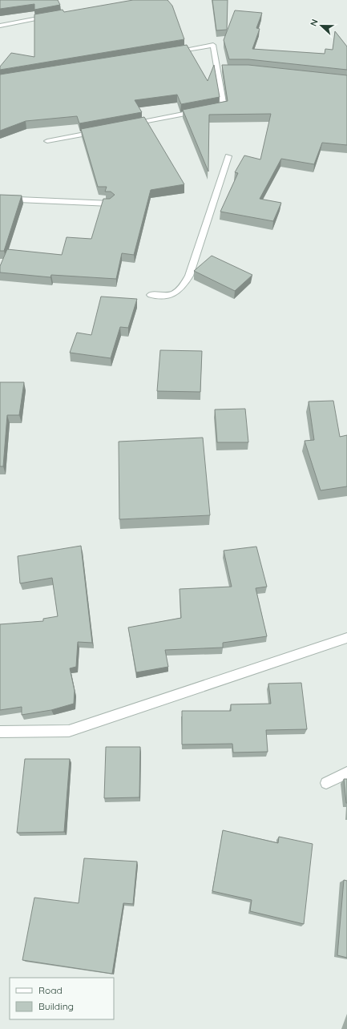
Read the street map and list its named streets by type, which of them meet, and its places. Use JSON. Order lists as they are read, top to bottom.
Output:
{
  "legend": ["Road", "Building"],
  "north": "left"
}
